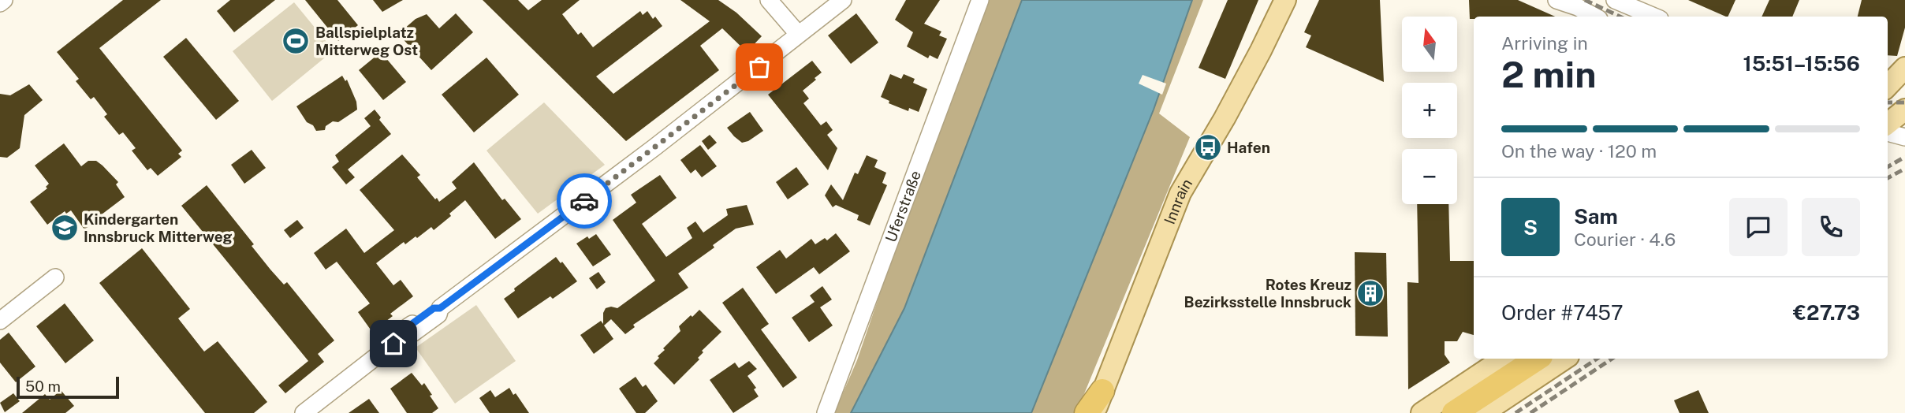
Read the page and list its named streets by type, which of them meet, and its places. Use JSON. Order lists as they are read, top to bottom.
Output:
{
  "streets": {
    "main road": ["Innrain"],
    "street": ["Uferstraße"]
  },
  "places": {
    "sports": ["Ballspielplatz Mitterweg Ost"],
    "bus stop": ["Hafen"],
    "school or university": ["Kindergarten Innsbruck Mitterweg"],
    "building": ["Rotes Kreuz Bezirksstelle Innsbruck"]
  },
  "scale_bar": "50 m",
  "north": "top",
  "page": {
    "map_buttons": ["+", "−"],
    "heading": ["2 min", "Arriving in", "15:51–15:56"],
    "panel": [
      "Sam",
      "Courier · 4.6",
      "Order #7457",
      "€27.73"
    ],
    "bar": "On the way · 120 m",
    "round": "S",
    "scale": "50 m"
  }
}
